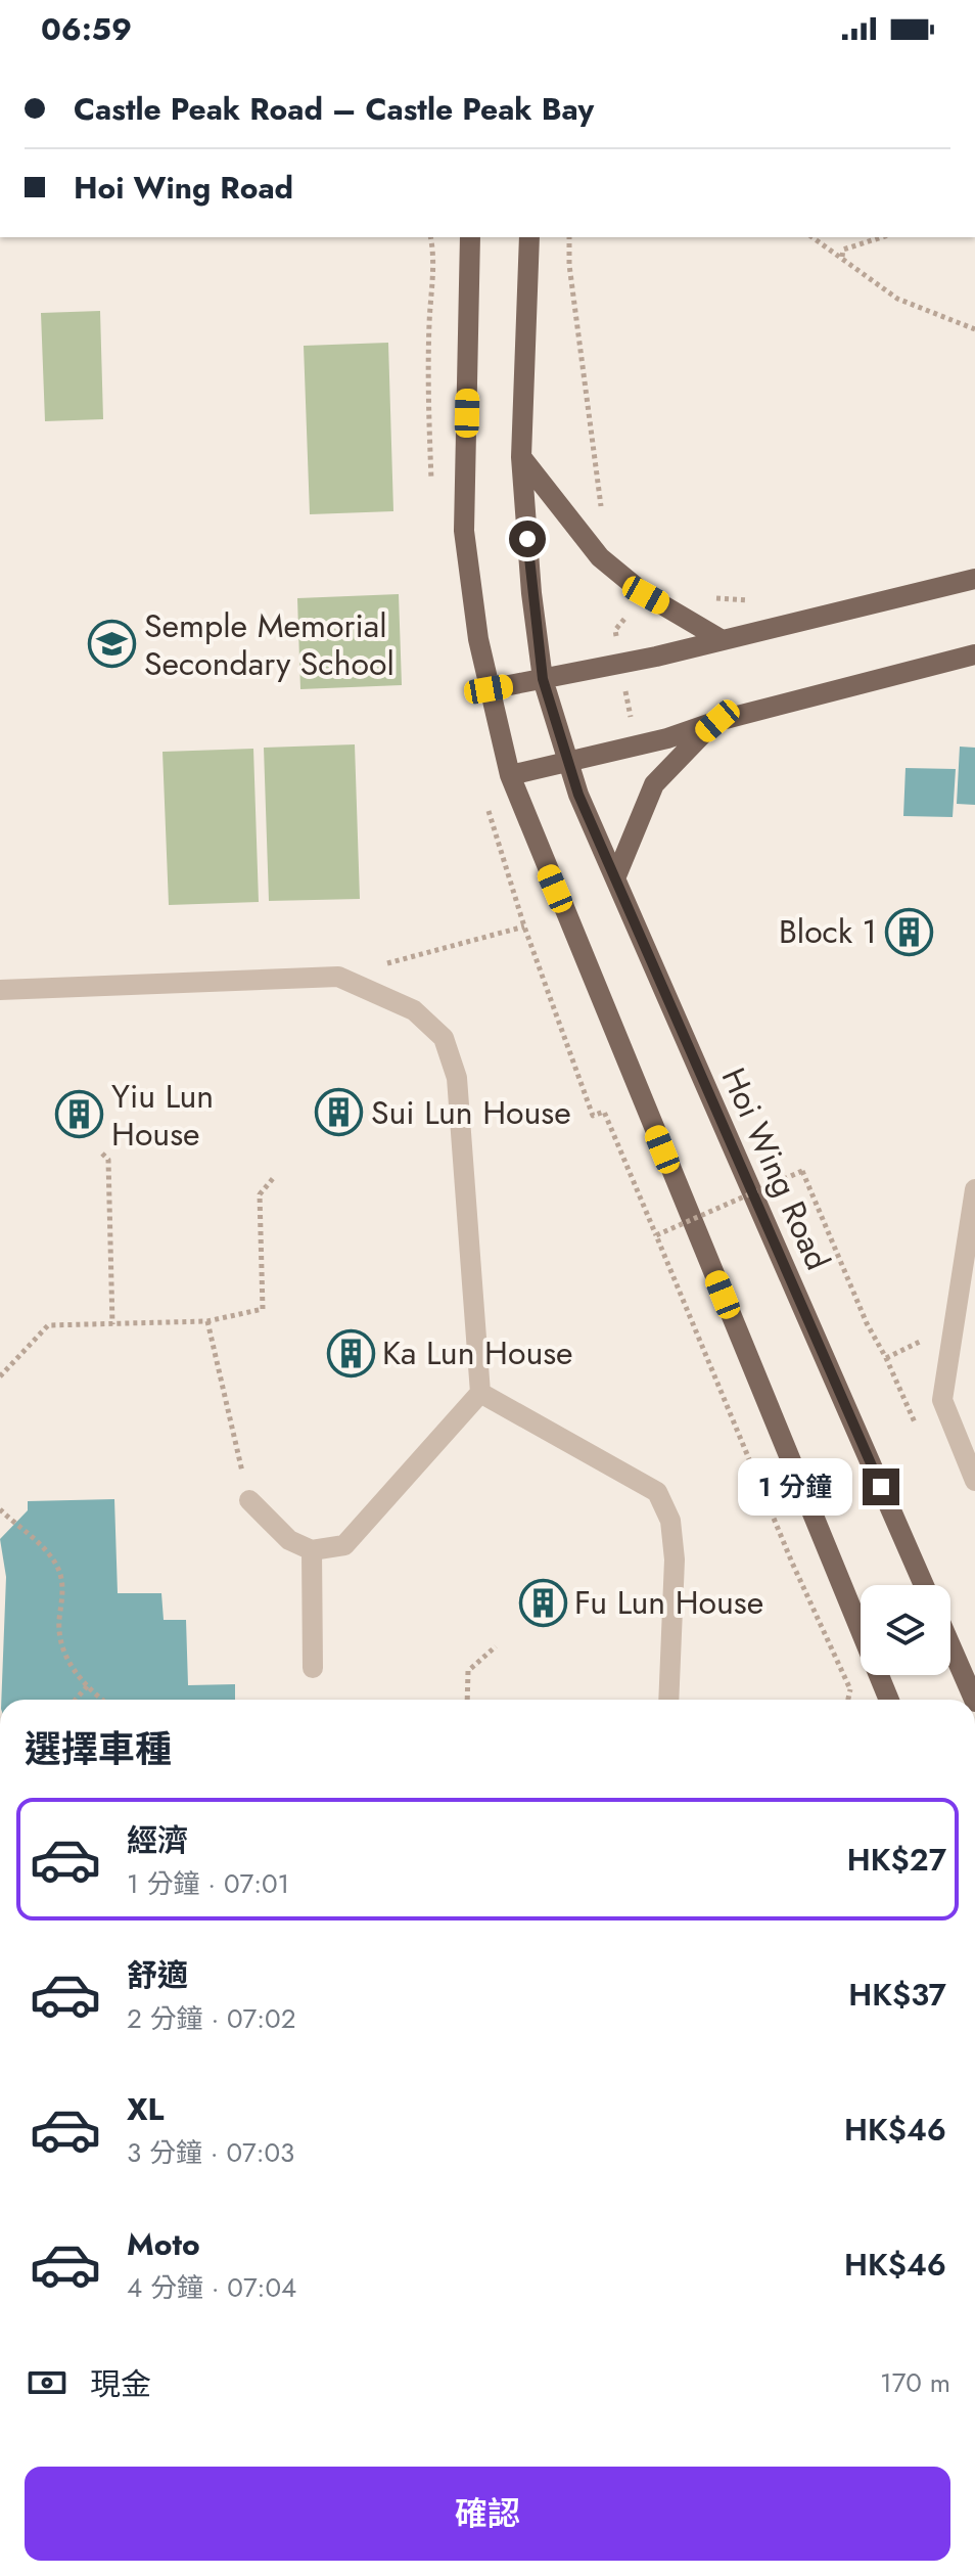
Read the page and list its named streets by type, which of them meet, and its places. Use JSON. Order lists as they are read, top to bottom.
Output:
{
  "streets": {
    "main road": ["Hoi Wing Road"]
  },
  "places": {
    "school or university": ["Semple Memorial Secondary School"],
    "building": [
      "Block 1",
      "Sui Lun House",
      "Yiu Lun House",
      "Ka Lun House",
      "Fu Lun House"
    ]
  },
  "page": {
    "status": "06:59",
    "banner": ["Castle Peak Road – Castle Peak Bay", "Hoi Wing Road"],
    "bubble": "1 分鐘",
    "heading": "選擇車種",
    "list": [
      {
        "name": "經濟",
        "note": "1 分鐘 · 07:01",
        "value": "HK$27"
      },
      {
        "name": "舒適",
        "note": "2 分鐘 · 07:02",
        "value": "HK$37"
      },
      {
        "name": "XL",
        "note": "3 分鐘 · 07:03",
        "value": "HK$46"
      },
      {
        "name": "Moto",
        "note": "4 分鐘 · 07:04",
        "value": "HK$46"
      }
    ],
    "pay": ["現金", "170 m"],
    "buttons": "確認"
  }
}
